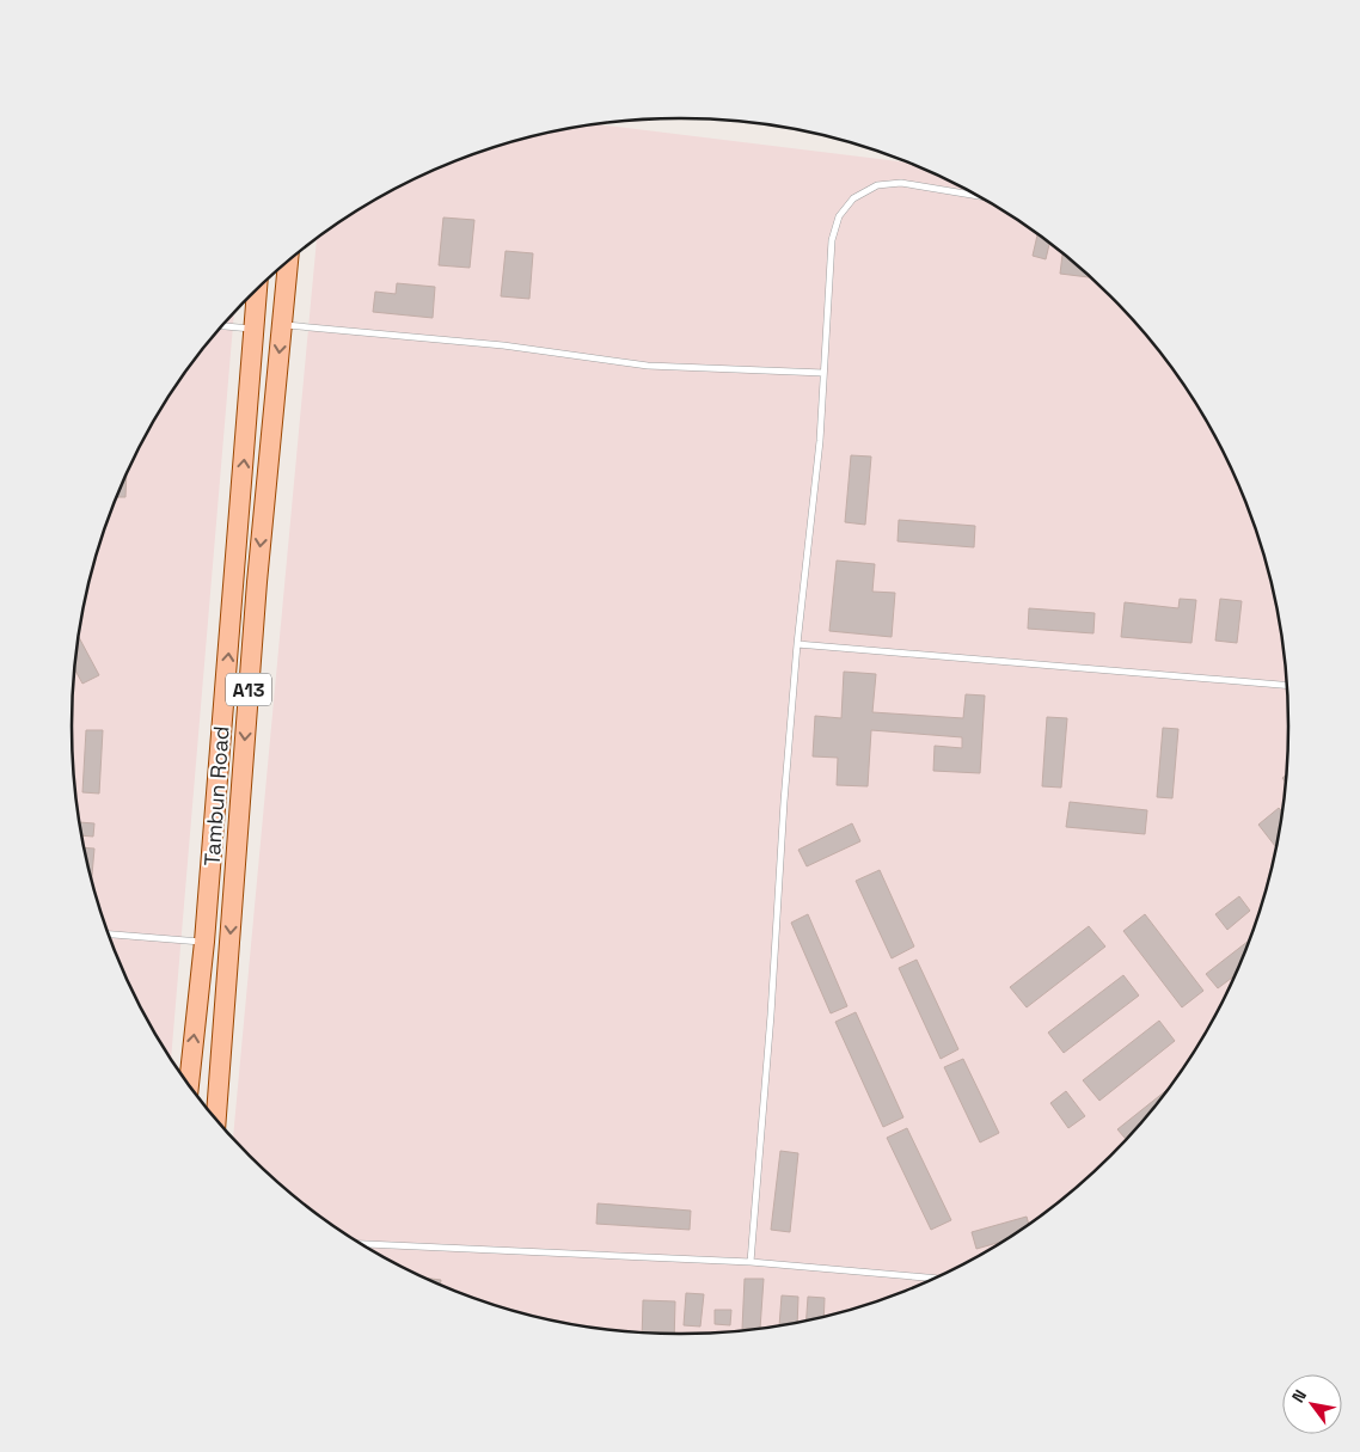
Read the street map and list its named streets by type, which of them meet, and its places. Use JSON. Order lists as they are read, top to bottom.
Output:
{
  "streets": {
    "main road": ["A13", "Tambun Road"]
  },
  "north": "top left"
}
